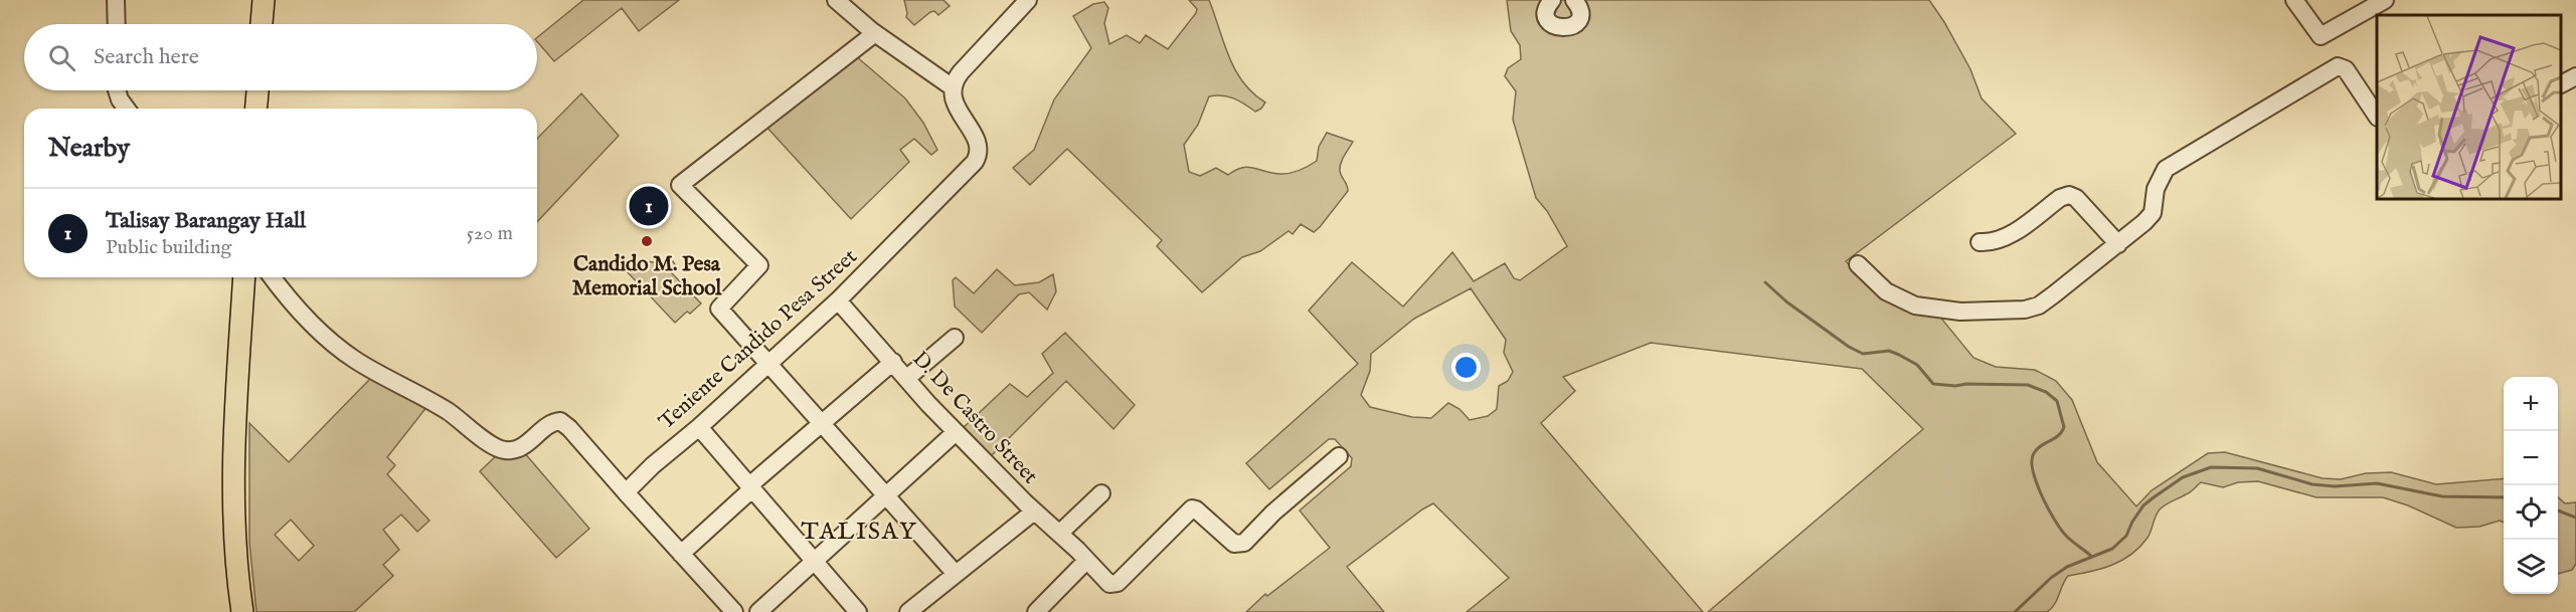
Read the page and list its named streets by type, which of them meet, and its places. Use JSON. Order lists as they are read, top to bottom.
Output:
{
  "streets": {
    "street": ["Teniente Candido Pesa Street", "D. De Castro Street"]
  },
  "crossings": [
    ["Teniente Candido Pesa Street", "D. De Castro Street"]
  ],
  "districts": ["TALISAY"],
  "places": ["Candido M. Pesa Memorial School"],
  "page": {
    "search": "Search here",
    "heading": "Nearby",
    "pins": "1",
    "list": [
      {
        "mark": "1",
        "name": "Talisay Barangay Hall",
        "note": "Public building",
        "value": "520 m"
      }
    ],
    "map_buttons": ["+", "−"]
  }
}
